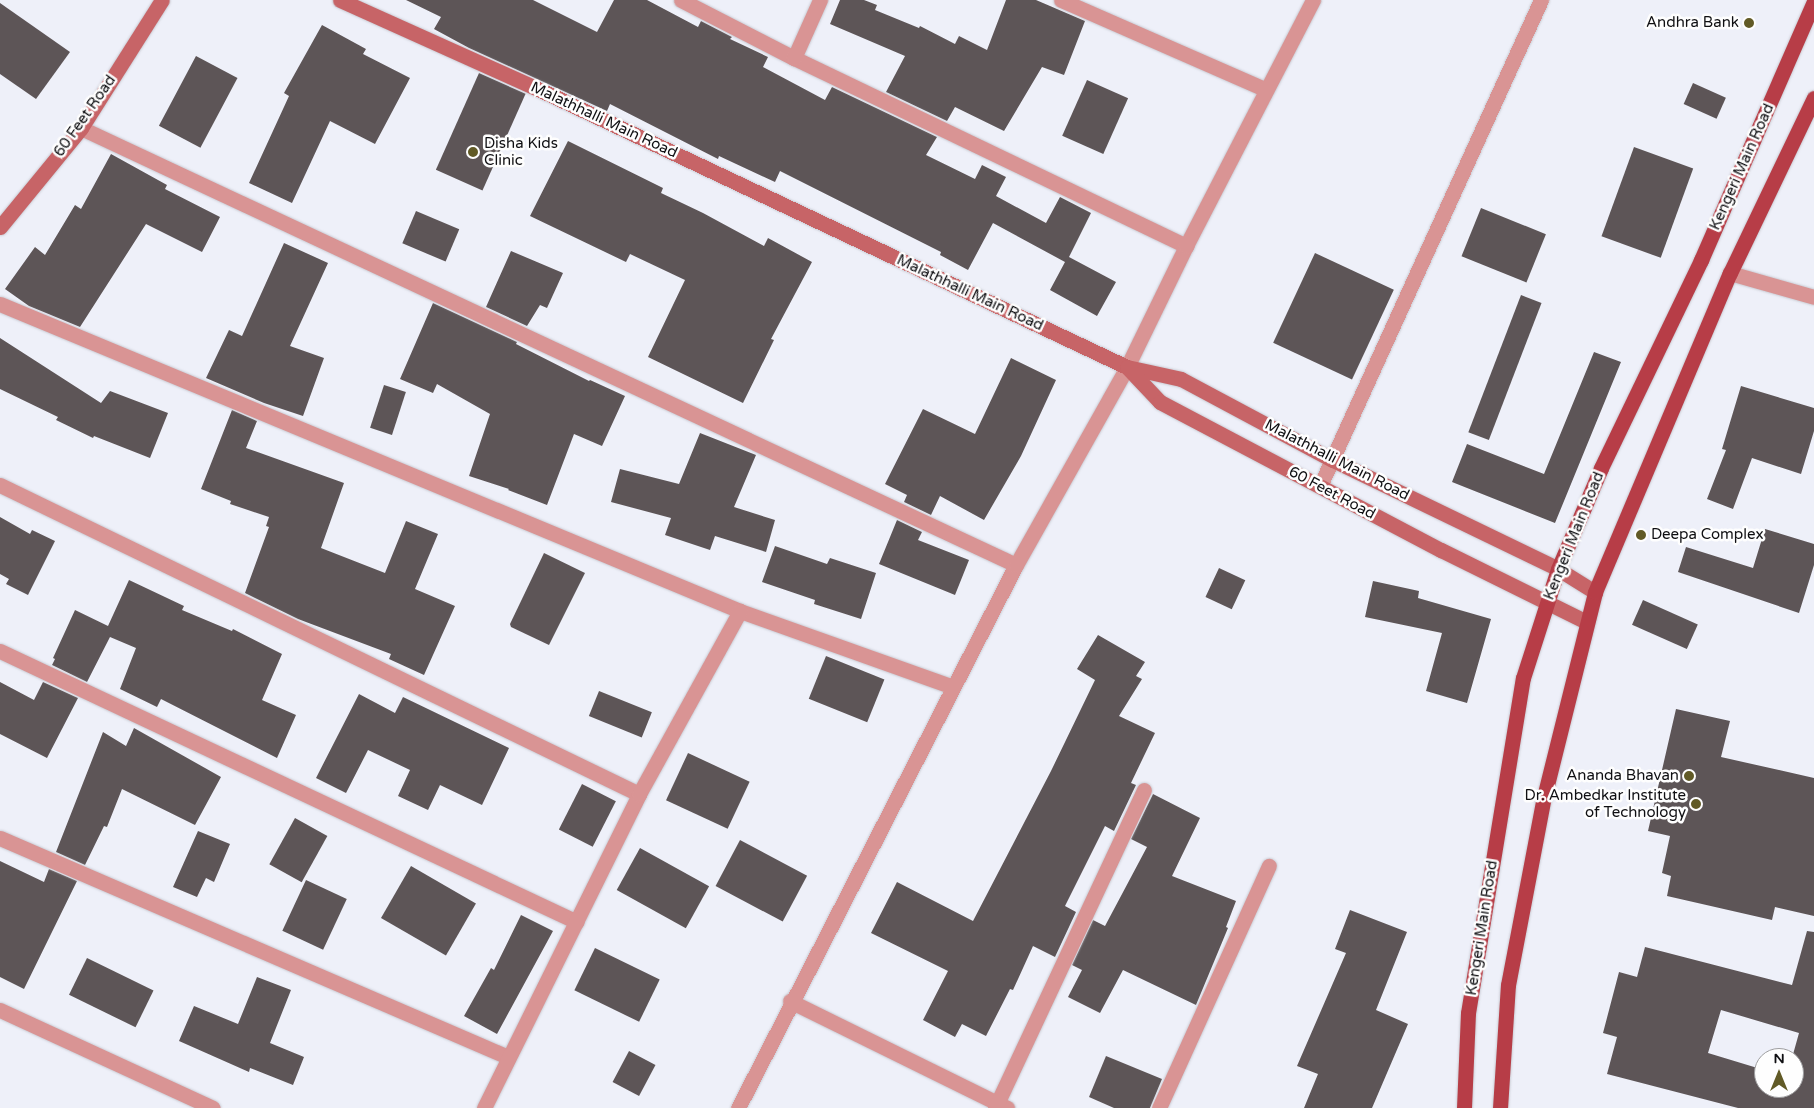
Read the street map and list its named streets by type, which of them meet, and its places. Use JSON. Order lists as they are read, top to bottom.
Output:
{
  "streets": {
    "main road": ["60 Feet Road", "Malathhalli Main Road", "Kengeri Main Road"]
  },
  "crossings": [
    ["60 Feet Road", "Malathhalli Main Road"],
    ["60 Feet Road", "Kengeri Main Road"],
    ["Malathhalli Main Road", "Kengeri Main Road"]
  ],
  "places": [
    "Andhra Bank",
    "Disha Kids Clinic",
    "Deepa Complex",
    "Ananda Bhavan",
    "Dr. Ambedkar Institute of Technology"
  ],
  "north": "top"
}
